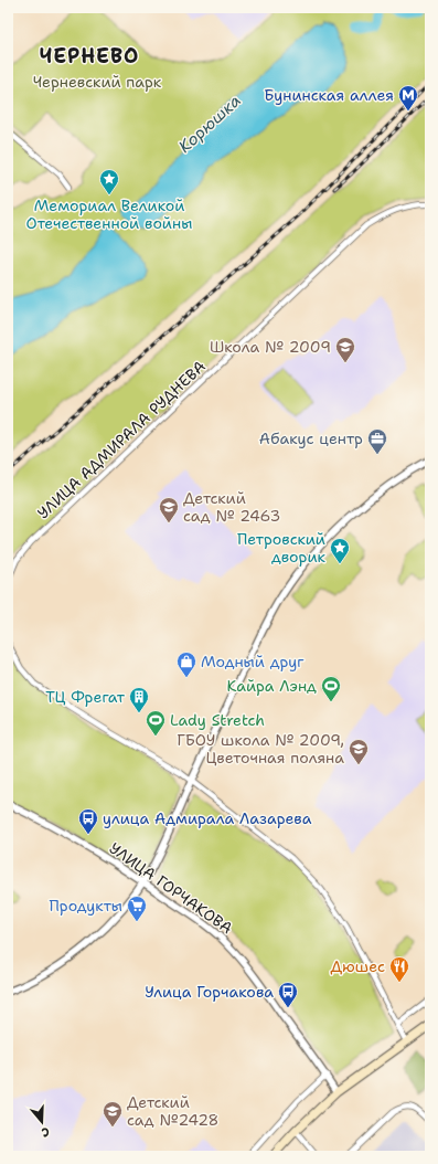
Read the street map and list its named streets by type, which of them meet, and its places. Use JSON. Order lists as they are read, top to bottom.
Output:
{
  "streets": {
    "street": ["УЛИЦА АДМИРАЛА РУДНЕВА", "УЛИЦА ГОРЧАКОВА"]
  },
  "districts": ["ЧЕРНЕВО"],
  "water": ["Корюшка"],
  "parks": ["Черневский парк"],
  "places": {
    "metro station": ["Бунинская аллея"],
    "place": ["Мемориал Великой Отечественной войны", "Петровский дворик"],
    "school or university": [
      "Школа № 2009",
      "Детский сад № 2463",
      "ГБОУ школа № 2009, Цветочная поляна",
      "Детский сад №2428"
    ],
    "office": ["Абакус центр"],
    "shop": ["Модный друг"],
    "sports": ["Кайра Лэнд", "Lady Stretch"],
    "building": ["ТЦ Фрегат"],
    "bus stop": ["улица Адмирала Лазарева", "Улица Горчакова"],
    "supermarket": ["Продукты"],
    "restaurant": ["Дюшес"]
  },
  "north": "bottom"
}
